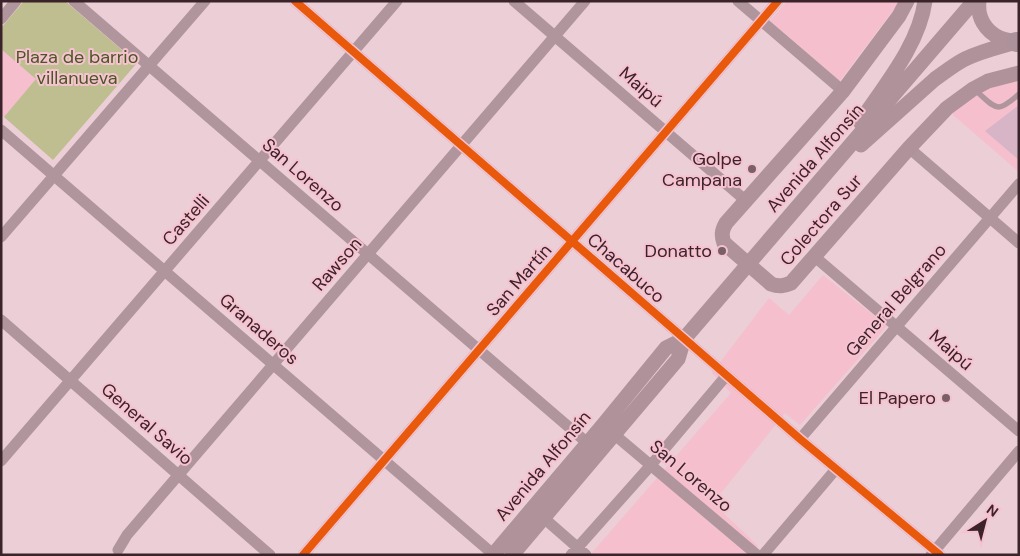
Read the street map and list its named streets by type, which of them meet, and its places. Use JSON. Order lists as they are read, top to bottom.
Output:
{
  "streets": {
    "main road": ["Avenida Alfonsín", "Colectora Sur"],
    "street": [
      "Maipú",
      "San Lorenzo",
      "Castelli",
      "Rawson",
      "Chacabuco",
      "San Martín",
      "General Belgrano",
      "Granaderos",
      "General Savio"
    ]
  },
  "crossings": [
    ["Maipú", "Colectora Sur"],
    ["Maipú", "Rawson"],
    ["Maipú", "San Martín"],
    ["Maipú", "General Belgrano"],
    ["Avenida Alfonsín", "San Lorenzo"],
    ["Avenida Alfonsín", "Colectora Sur"],
    ["Avenida Alfonsín", "Chacabuco"],
    ["Avenida Alfonsín", "Granaderos"],
    ["San Lorenzo", "Castelli"],
    ["San Lorenzo", "Rawson"],
    ["San Lorenzo", "San Martín"],
    ["Castelli", "Chacabuco"],
    ["Castelli", "Granaderos"],
    ["Castelli", "General Savio"],
    ["Rawson", "Chacabuco"],
    ["Rawson", "Granaderos"],
    ["Rawson", "General Savio"],
    ["Chacabuco", "San Martín"],
    ["Chacabuco", "General Belgrano"],
    ["San Martín", "Granaderos"]
  ],
  "parks": ["Plaza de barrio villanueva"],
  "places": ["Golpe Campana", "Donatto", "El Papero"],
  "north": "top right"
}
